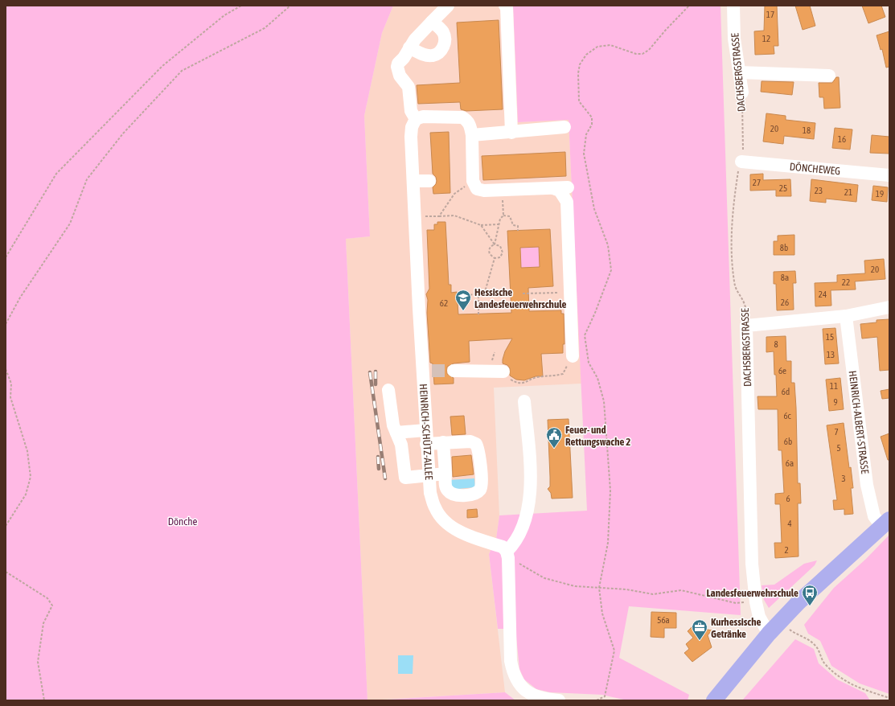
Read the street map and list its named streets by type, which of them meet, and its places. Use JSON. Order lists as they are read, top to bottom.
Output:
{
  "streets": {
    "street": [
      "DACHSBERGSTRASSE",
      "DÖNCHEWEG",
      "HEINRICH-ALBERT-STRASSE",
      "HEINRICH-SCHÜTZ-ALLEE"
    ]
  },
  "crossings": [
    ["DACHSBERGSTRASSE", "DÖNCHEWEG"]
  ],
  "parks": ["Dönche"],
  "places": {
    "school or university": ["Hessische Landesfeuerwehrschule"],
    "public building": ["Feuer- und Rettungswache 2"],
    "bus stop": ["Landesfeuerwehrschule"],
    "office": ["Kurhessische Getränke"]
  },
  "house_numbers": [
    "17",
    "12",
    "20",
    "18",
    "16",
    "27",
    "25",
    "23",
    "21",
    "19",
    "8b",
    "20",
    "8a",
    "22",
    "24",
    "26",
    "62",
    "15",
    "8",
    "13",
    "6e",
    "11",
    "6d",
    "9",
    "6c",
    "7",
    "6b",
    "5",
    "6a",
    "3",
    "6",
    "4",
    "2",
    "56a"
  ]
}
